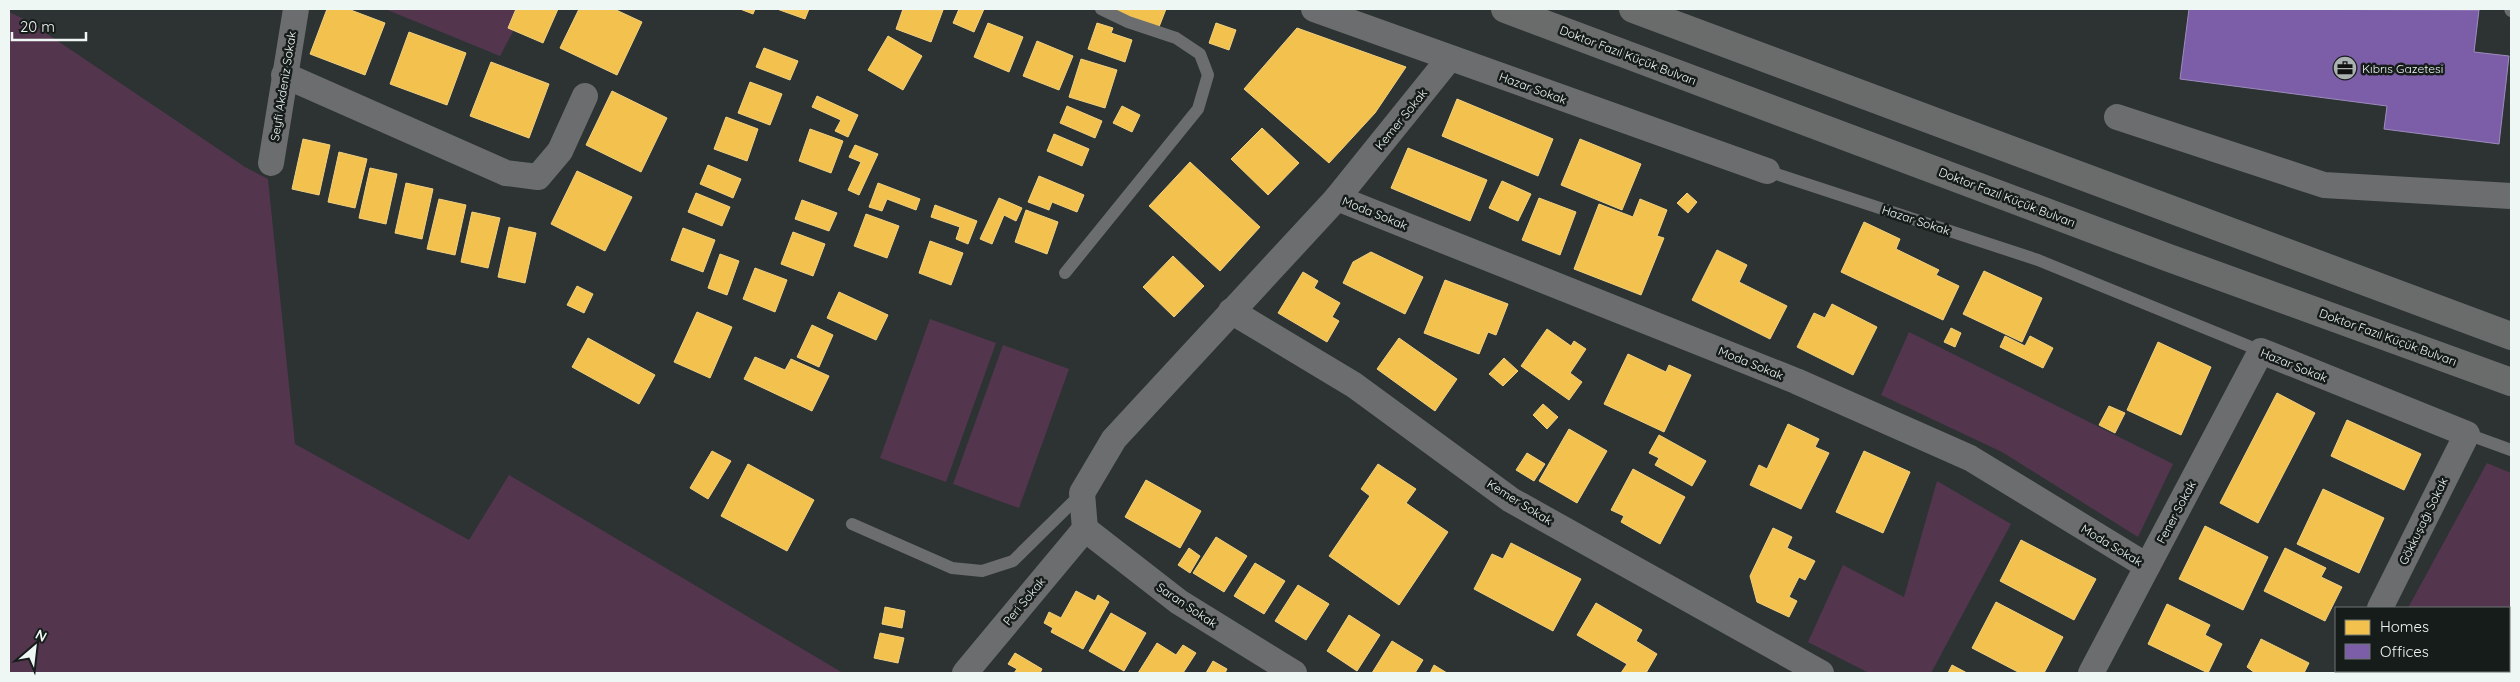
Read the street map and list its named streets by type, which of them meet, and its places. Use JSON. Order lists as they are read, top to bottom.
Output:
{
  "streets": {
    "highway": ["Doktor Fazıl Küçük Bulvarı"],
    "street": [
      "Seyfi Akdeniz Sokak",
      "Hazar Sokak",
      "Kemer Sokak",
      "Moda Sokak",
      "Fener Sokak",
      "Gökkuşağı Sokak",
      "Peri Sokak",
      "Saran Sokak"
    ]
  },
  "crossings": [
    ["Hazar Sokak", "Kemer Sokak"],
    ["Hazar Sokak", "Fener Sokak"],
    ["Hazar Sokak", "Gökkuşağı Sokak"],
    ["Kemer Sokak", "Moda Sokak"],
    ["Moda Sokak", "Fener Sokak"],
    ["Peri Sokak", "Saran Sokak"]
  ],
  "places": {
    "office": ["Kıbrıs Gazetesi"]
  },
  "legend": ["Homes", "Offices"],
  "scale_bar": "20 m",
  "north": "top right"
}
